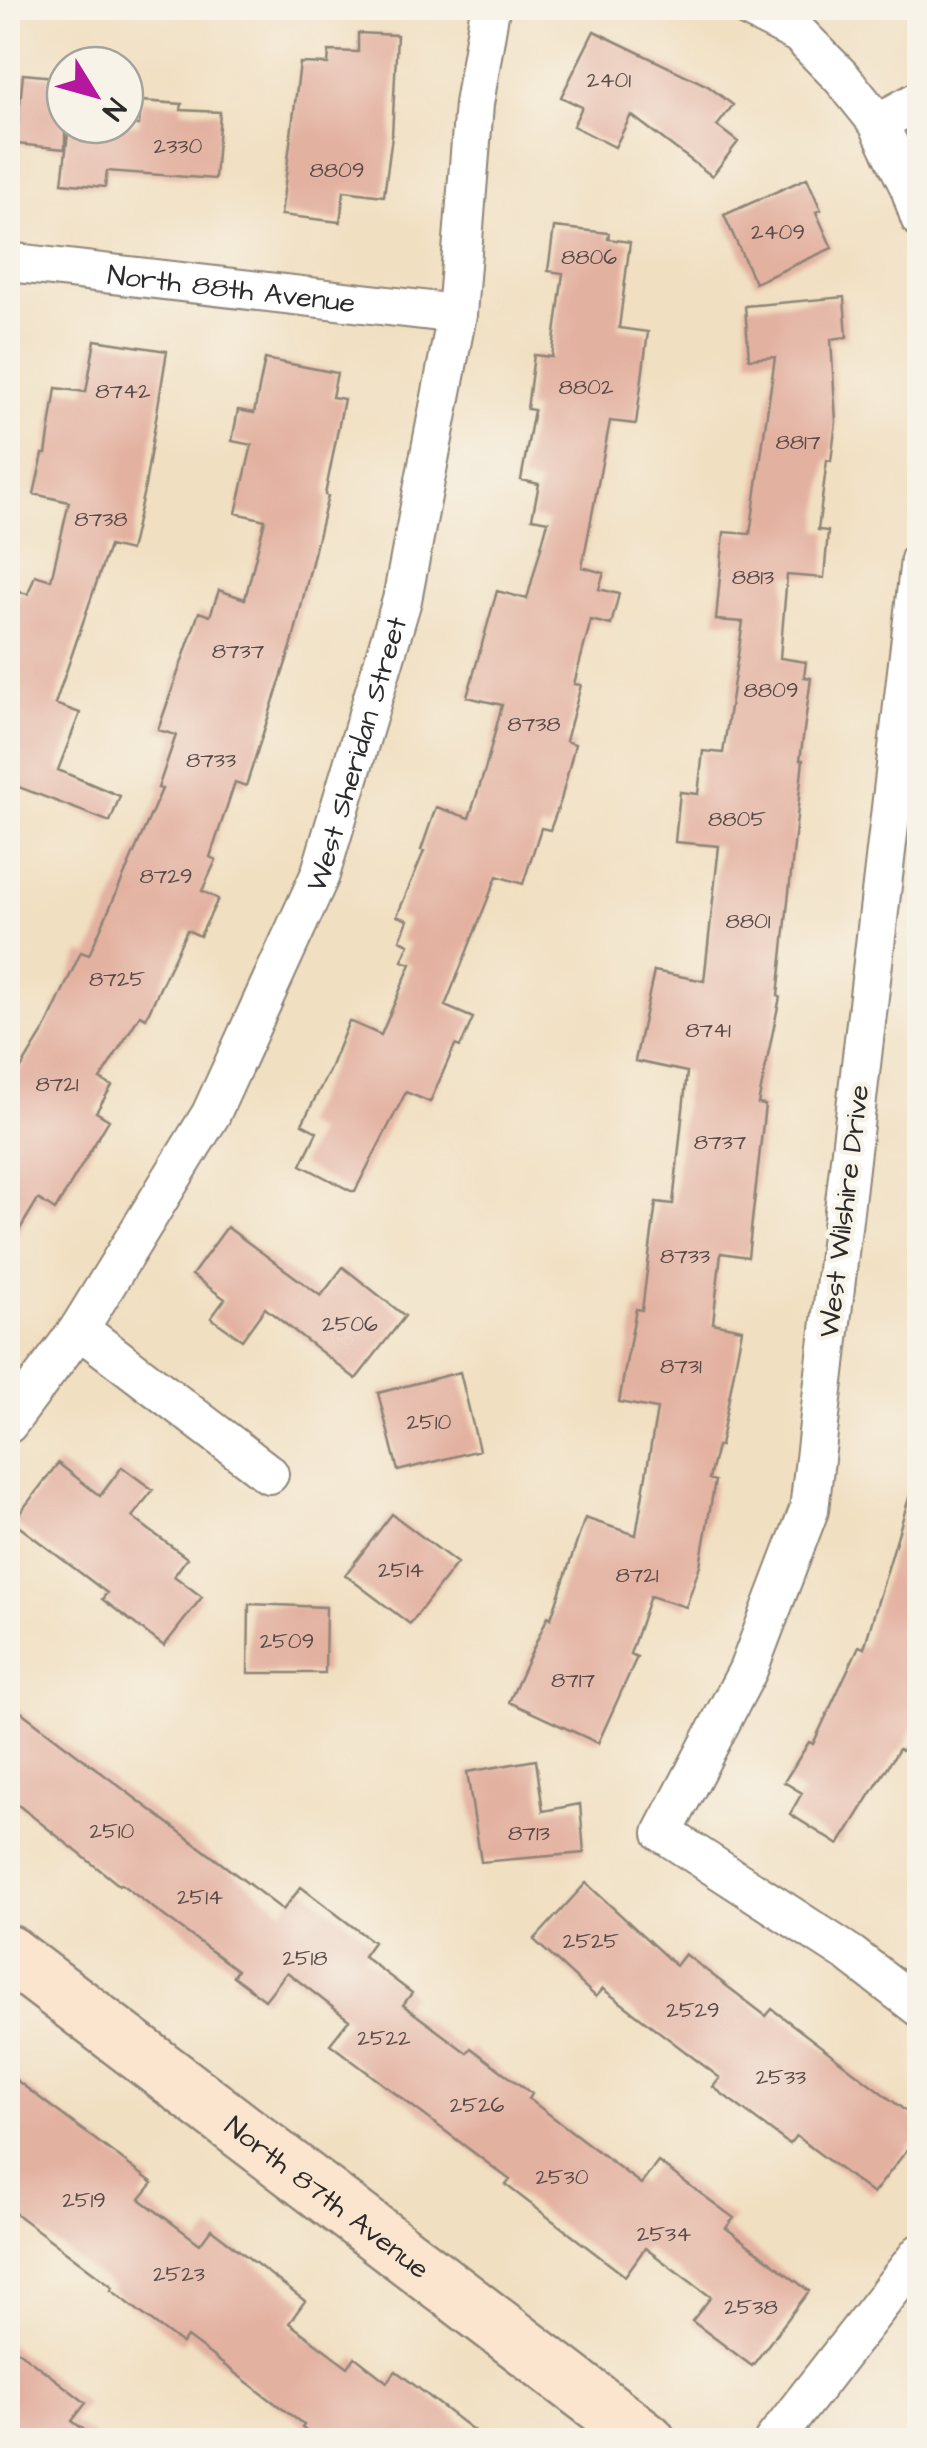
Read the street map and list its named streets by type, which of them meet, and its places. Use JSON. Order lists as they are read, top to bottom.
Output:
{
  "streets": {
    "street": [
      "North 88th Avenue",
      "West Sheridan Street",
      "West Wilshire Drive",
      "North 87th Avenue"
    ]
  },
  "crossings": [
    ["North 88th Avenue", "West Sheridan Street"]
  ],
  "house_numbers": [
    "2401",
    "2330",
    "8809",
    "2409",
    "8806",
    "8802",
    "8742",
    "8817",
    "8738",
    "8813",
    "8737",
    "8809",
    "8738",
    "8733",
    "8805",
    "8729",
    "8801",
    "8725",
    "8741",
    "8721",
    "8737",
    "8733",
    "2506",
    "8731",
    "2510",
    "2514",
    "8721",
    "2509",
    "8717",
    "2510",
    "8713",
    "2514",
    "2525",
    "2518",
    "2529",
    "2522",
    "2533",
    "2526",
    "2530",
    "2519",
    "2534",
    "2523",
    "2538"
  ],
  "north": "bottom right"
}
